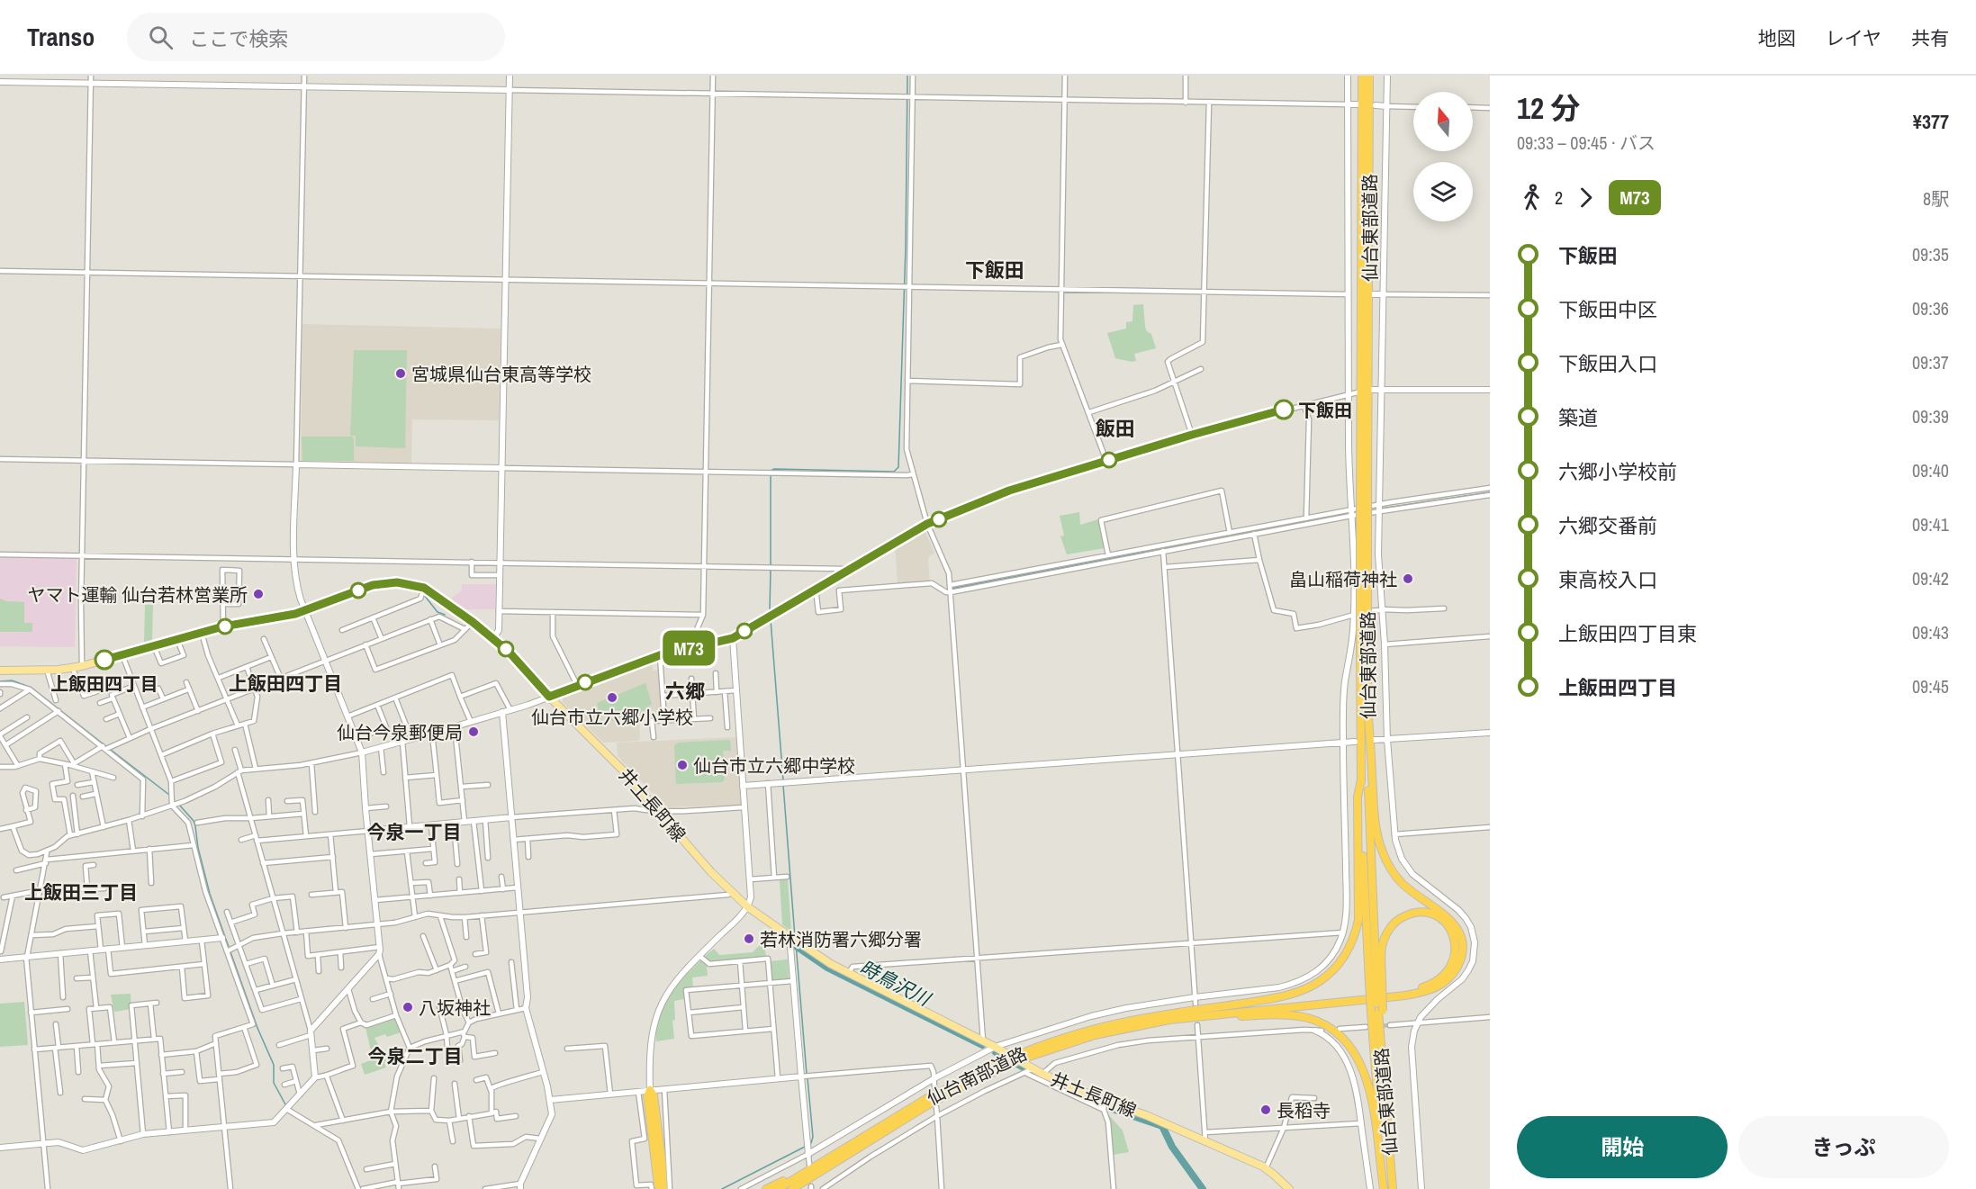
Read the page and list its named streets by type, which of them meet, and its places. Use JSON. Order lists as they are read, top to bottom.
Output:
{
  "streets": {
    "highway": ["仙台東部道路", "仙台南部道路"],
    "main road": ["井土長町線"]
  },
  "districts": [
    "下飯田",
    "飯田",
    "上飯田四丁目",
    "六郷",
    "今泉一丁目",
    "上飯田三丁目",
    "今泉二丁目"
  ],
  "water": ["時鳥沢川"],
  "places": [
    "宮城県仙台東高等学校",
    "下飯田",
    "畠山稲荷神社",
    "ヤマト運輸 仙台若林営業所",
    "上飯田四丁目",
    "仙台市立六郷小学校",
    "仙台今泉郵便局",
    "仙台市立六郷中学校",
    "若林消防署六郷分署",
    "八坂神社",
    "長稻寺"
  ],
  "lines": ["bus line M73"],
  "north": "top",
  "page": {
    "header": "Transo",
    "search": "ここで検索",
    "nav": ["地図", "レイヤ", "共有"],
    "on_map": "M73",
    "heading": ["12 分", "09:33 – 09:45 · バス", "¥377"],
    "legs": ["2", "M73", "8駅"],
    "list": [
      {
        "name": "下飯田",
        "value": "09:35"
      },
      {
        "name": "下飯田中区",
        "value": "09:36"
      },
      {
        "name": "下飯田入口",
        "value": "09:37"
      },
      {
        "name": "築道",
        "value": "09:39"
      },
      {
        "name": "六郷小学校前",
        "value": "09:40"
      },
      {
        "name": "六郷交番前",
        "value": "09:41"
      },
      {
        "name": "東高校入口",
        "value": "09:42"
      },
      {
        "name": "上飯田四丁目東",
        "value": "09:43"
      },
      {
        "name": "上飯田四丁目",
        "value": "09:45"
      }
    ],
    "buttons": ["開始", "きっぷ"]
  }
}
